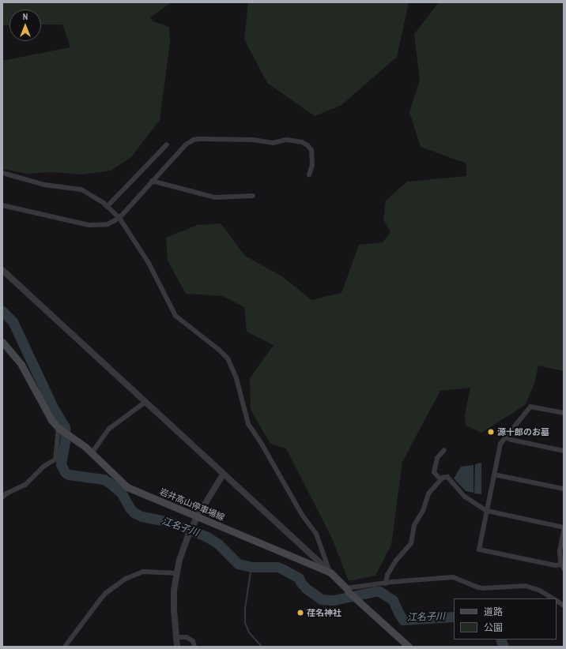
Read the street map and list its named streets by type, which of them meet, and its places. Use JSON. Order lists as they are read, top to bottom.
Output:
{
  "streets": {
    "main road": ["岩井高山停車場線"]
  },
  "water": ["江名子川"],
  "places": ["源十郎のお墓", "荏名神社"],
  "legend": ["道路", "公園"],
  "north": "top"
}
